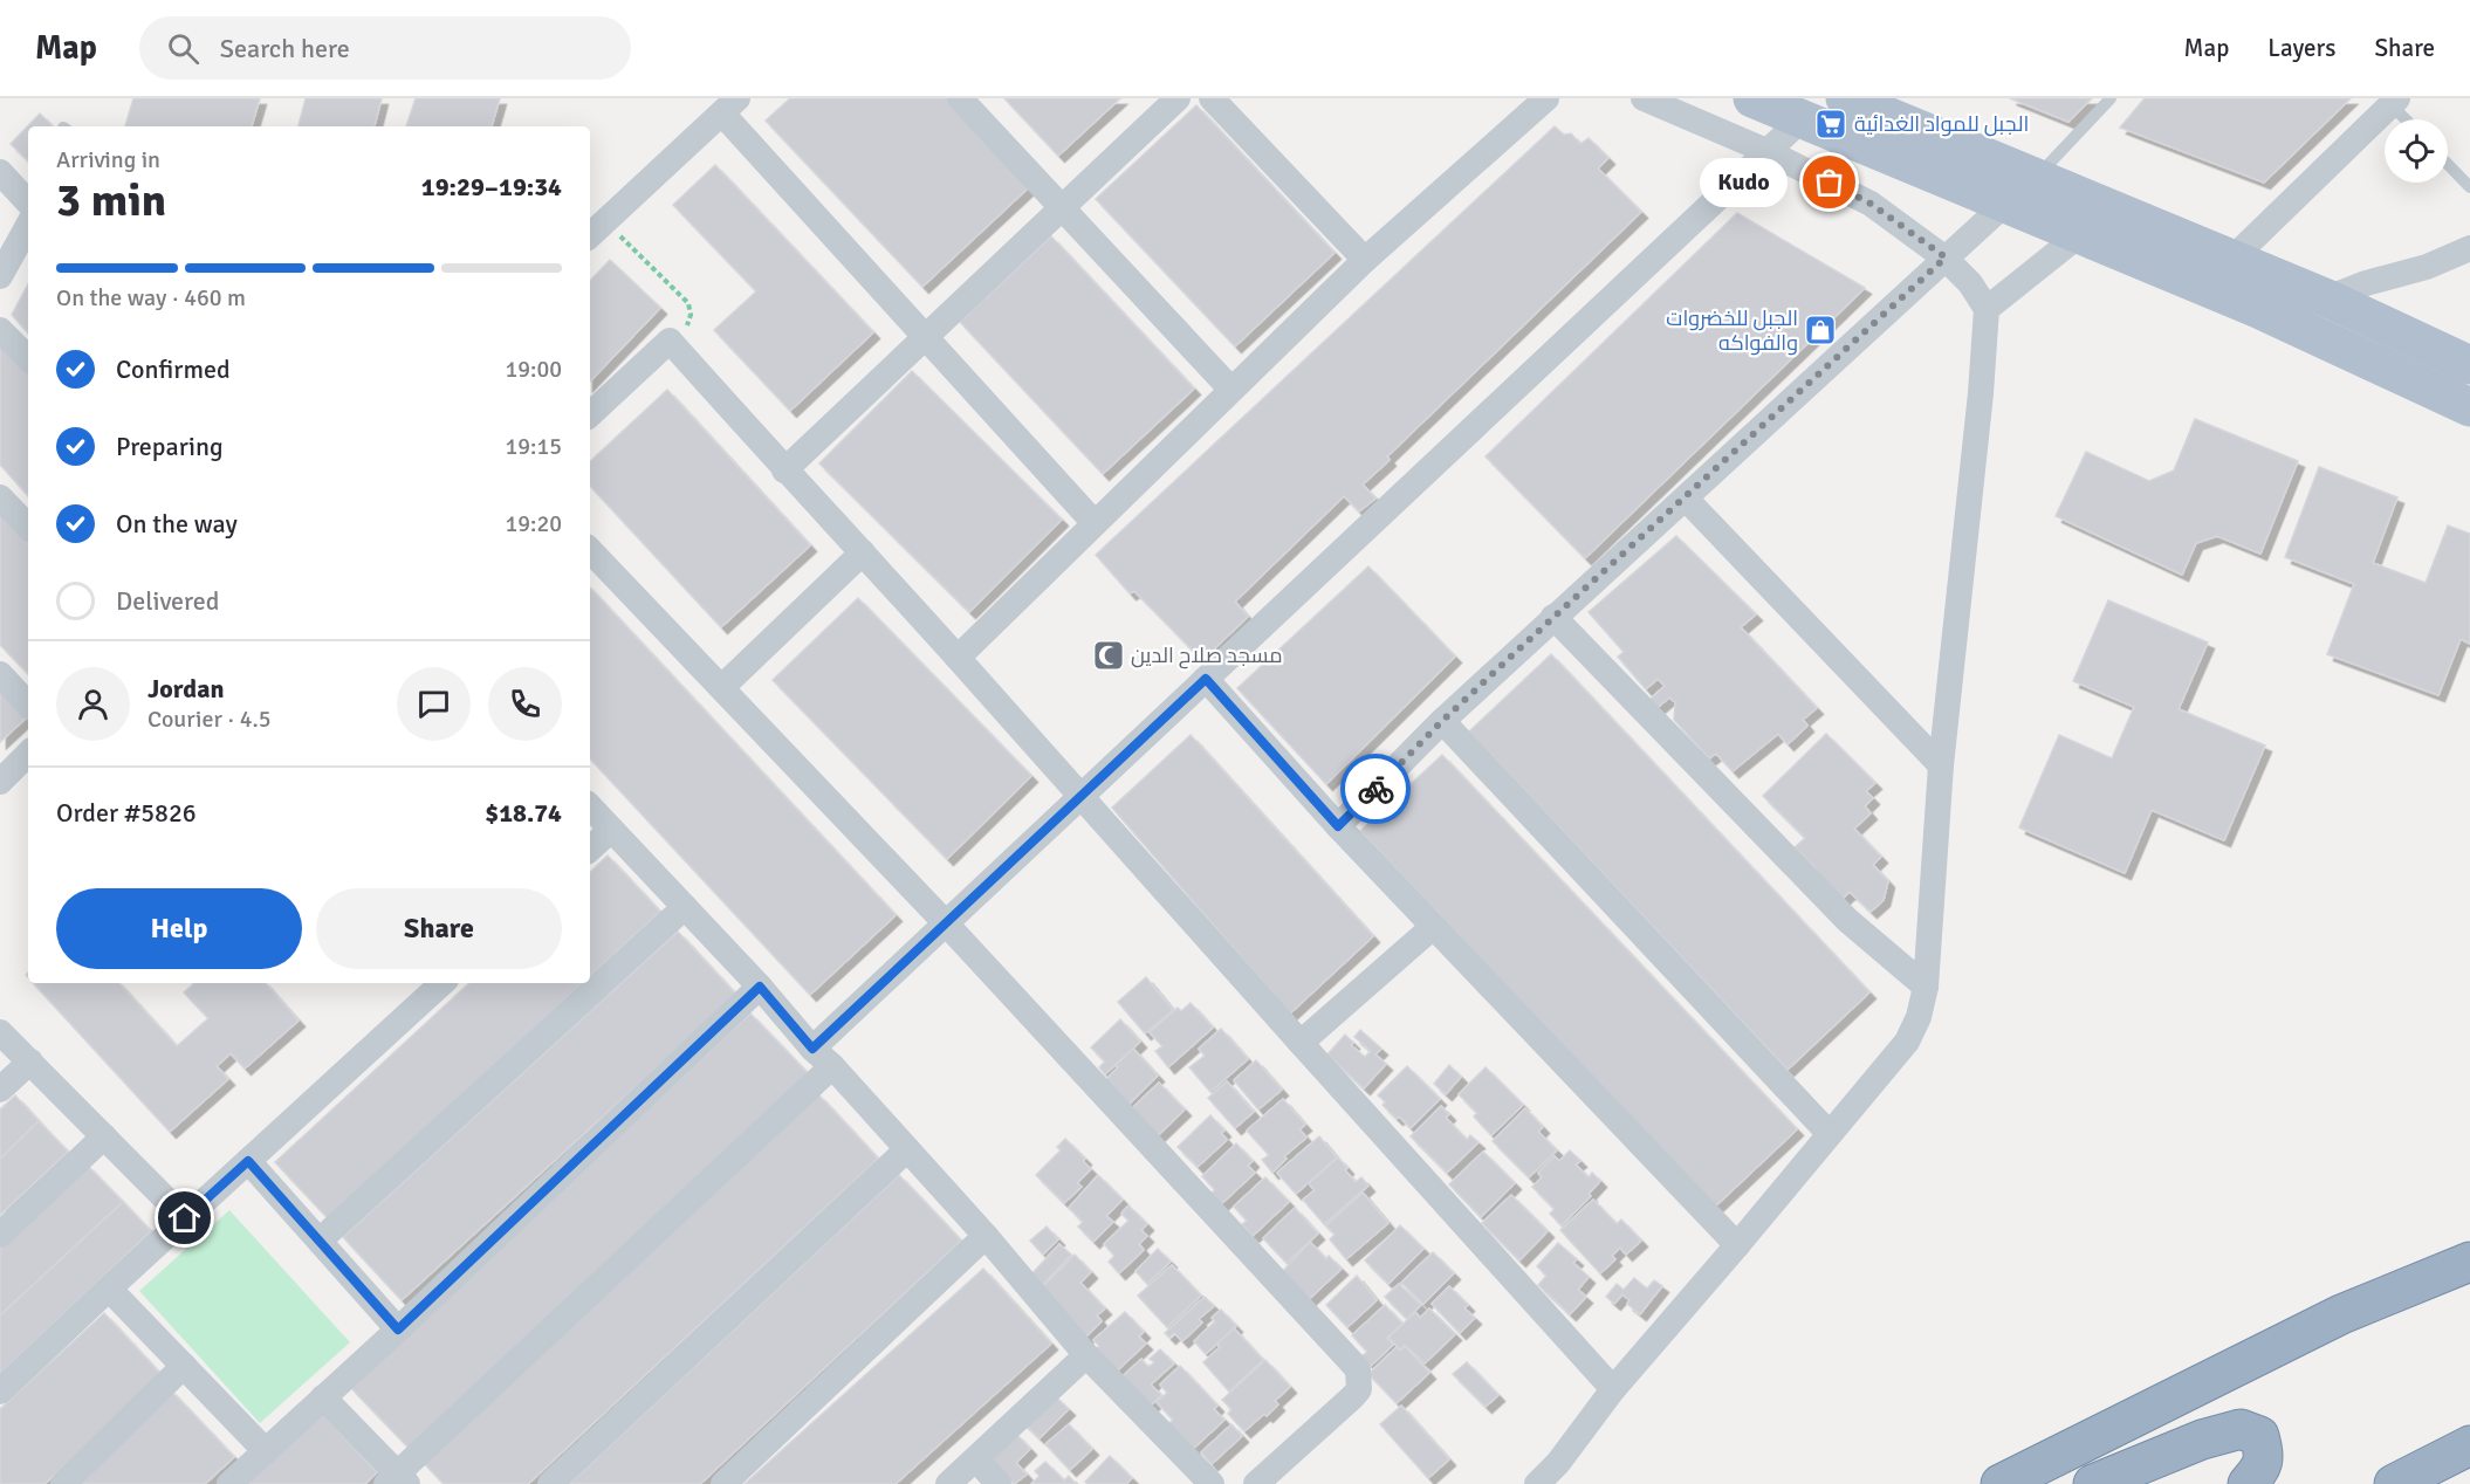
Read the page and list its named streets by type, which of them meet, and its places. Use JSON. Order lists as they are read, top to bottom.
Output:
{
  "places": {
    "supermarket": ["الجبل للمواد الغدائية"],
    "other": ["Kudo"],
    "shop": ["الجبل للخضروات والفواكه"],
    "mosque": ["مسجد صلاح الدين"]
  },
  "page": {
    "header": "Map",
    "search": "Search here",
    "nav": ["Map", "Layers", "Share"],
    "heading": ["3 min", "Arriving in", "19:29–19:34"],
    "panel": [
      "Jordan",
      "Courier · 4.5",
      "Order #5826",
      "$18.74"
    ],
    "bubble": "Kudo",
    "bar": "On the way · 460 m",
    "list": [
      ["Confirmed", "19:00"],
      ["Preparing", "19:15"],
      ["On the way", "19:20"],
      "Delivered"
    ],
    "buttons": ["Help", "Share"]
  }
}
